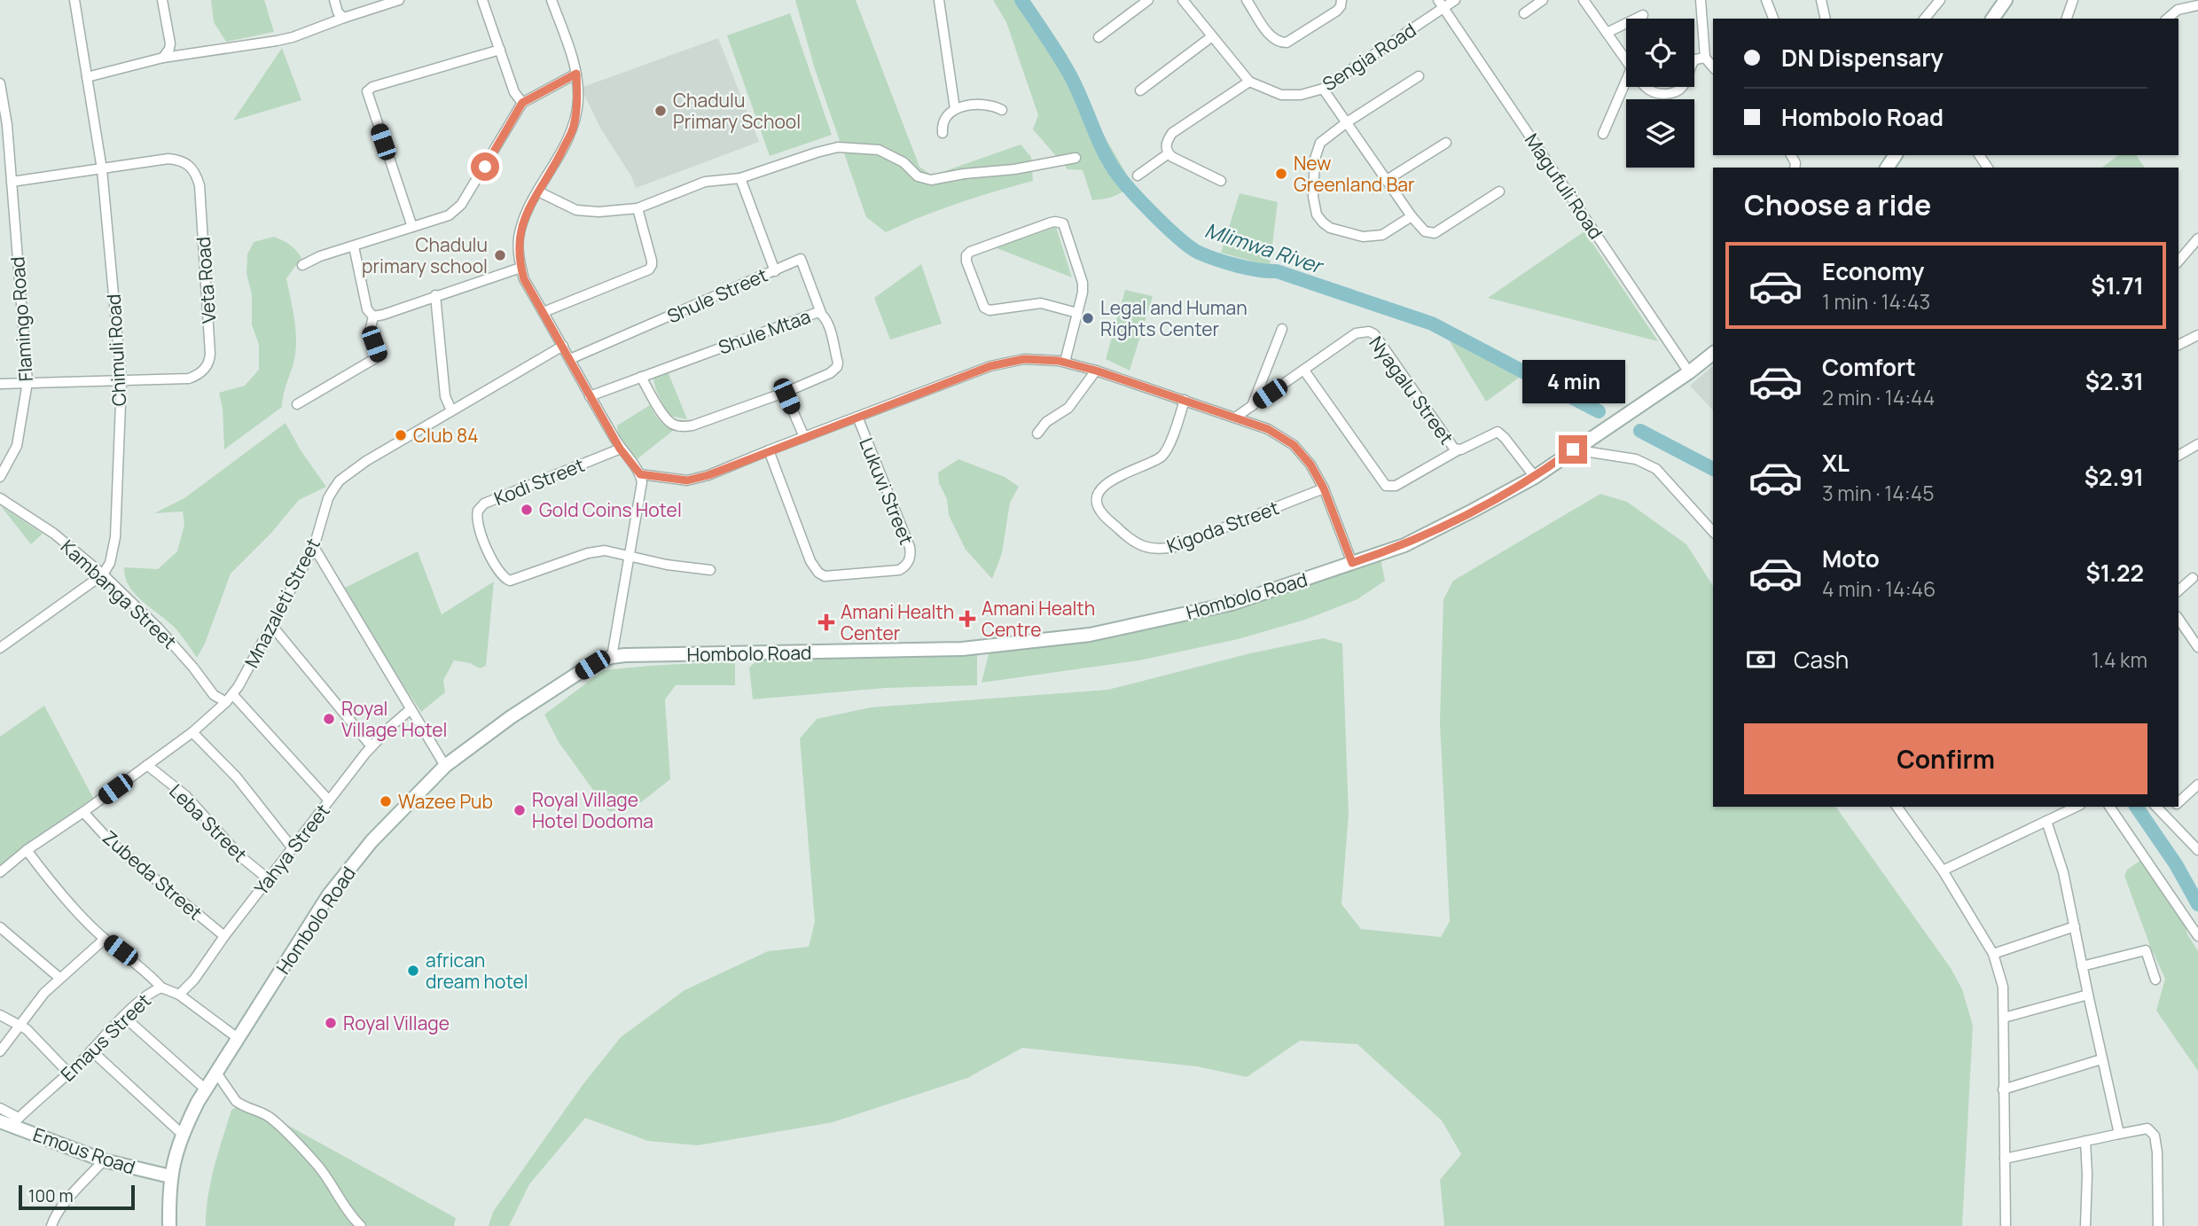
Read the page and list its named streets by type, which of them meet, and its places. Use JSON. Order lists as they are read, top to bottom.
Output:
{
  "streets": {
    "street": [
      "Sengia Road",
      "Magufuli Road",
      "Veta Road",
      "Shule Street",
      "Flamingo Road",
      "Shule Mtaa",
      "Chimuli Road",
      "Nyagalu Street",
      "Kodi Street",
      "Lukuvi Street",
      "Kigoda Street",
      "Kambanga Street",
      "Hombolo Road",
      "Mnazaleti Street",
      "Leba Street",
      "Yahya Street",
      "Zubeda Street",
      "Emaus Street",
      "Emous Road"
    ]
  },
  "crossings": [
    ["Sengia Road", "Magufuli Road"],
    ["Magufuli Road", "Hombolo Road"],
    ["Veta Road", "Flamingo Road"],
    ["Veta Road", "Chimuli Road"],
    ["Chimuli Road", "Kambanga Street"],
    ["Nyagalu Street", "Hombolo Road"],
    ["Kambanga Street", "Mnazaleti Street"],
    ["Hombolo Road", "Emaus Street"],
    ["Hombolo Road", "Emous Road"],
    ["Mnazaleti Street", "Leba Street"],
    ["Mnazaleti Street", "Zubeda Street"],
    ["Leba Street", "Yahya Street"],
    ["Yahya Street", "Zubeda Street"],
    ["Yahya Street", "Emaus Street"],
    ["Emaus Street", "Emous Road"]
  ],
  "water": ["Mlimwa River"],
  "places": {
    "other": [
      "Chadulu Primary School",
      "New Greenland Bar",
      "Chadulu primary school",
      "Legal and Human Rights Center",
      "Club 84",
      "Gold Coins Hotel",
      "Royal Village Hotel",
      "Wazee Pub",
      "Royal Village Hotel Dodoma",
      "african dream hotel",
      "Royal Village"
    ],
    "health": ["Amani Health Centre", "Amani Health Center"]
  },
  "scale_bar": "100 m",
  "page": {
    "banner": ["DN Dispensary", "Hombolo Road"],
    "heading": "Choose a ride",
    "list": [
      {
        "name": "Economy",
        "note": "1 min · 14:43",
        "value": "$1.71"
      },
      {
        "name": "Comfort",
        "note": "2 min · 14:44",
        "value": "$2.31"
      },
      {
        "name": "XL",
        "note": "3 min · 14:45",
        "value": "$2.91"
      },
      {
        "name": "Moto",
        "note": "4 min · 14:46",
        "value": "$1.22"
      }
    ],
    "bubble": "4 min",
    "pay": ["Cash", "1.4 km"],
    "buttons": "Confirm",
    "scale": "100 m"
  }
}
